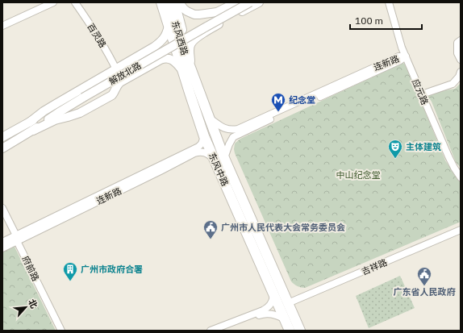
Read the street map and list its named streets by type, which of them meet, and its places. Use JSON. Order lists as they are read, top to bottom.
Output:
{
  "streets": {
    "highway": ["东风西路", "东风中路"],
    "main road": ["解放北路"],
    "street": [
      "百灵路",
      "连新路",
      "应元路",
      "吉祥路",
      "府前路"
    ]
  },
  "crossings": [
    ["东风西路", "东风中路"],
    ["连新路", "应元路"],
    ["连新路", "东风中路"],
    ["连新路", "府前路"],
    ["东风中路", "吉祥路"]
  ],
  "parks": ["中山纪念堂"],
  "places": {
    "metro station": ["纪念堂"],
    "theatre": ["主体建筑"],
    "public building": ["广州市人民代表大会常务委员会", "广东省人民政府"],
    "building": ["广州市政府合署"]
  },
  "scale_bar": "100 m",
  "north": "top right"
}
